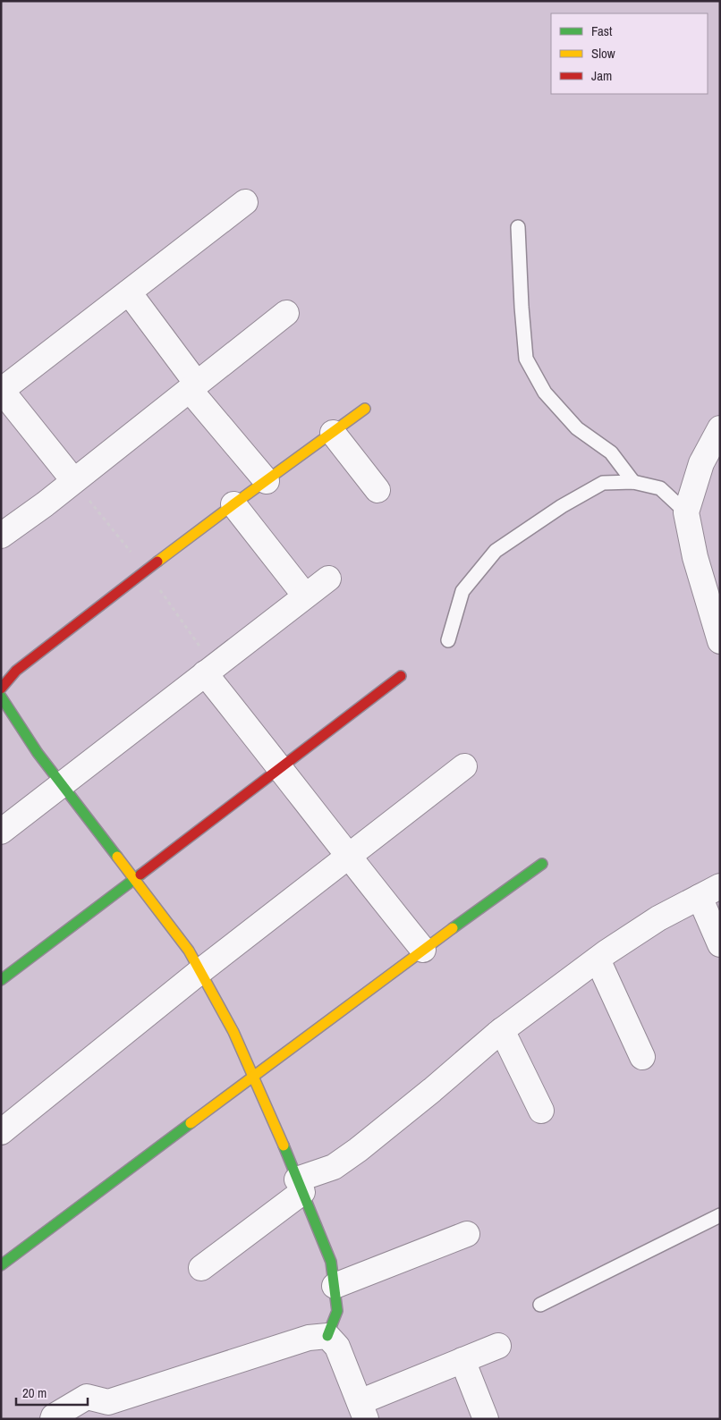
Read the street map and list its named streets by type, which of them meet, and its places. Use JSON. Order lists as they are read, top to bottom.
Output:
{
  "legend": ["Fast", "Slow", "Jam"],
  "scale_bar": "20 m"
}
